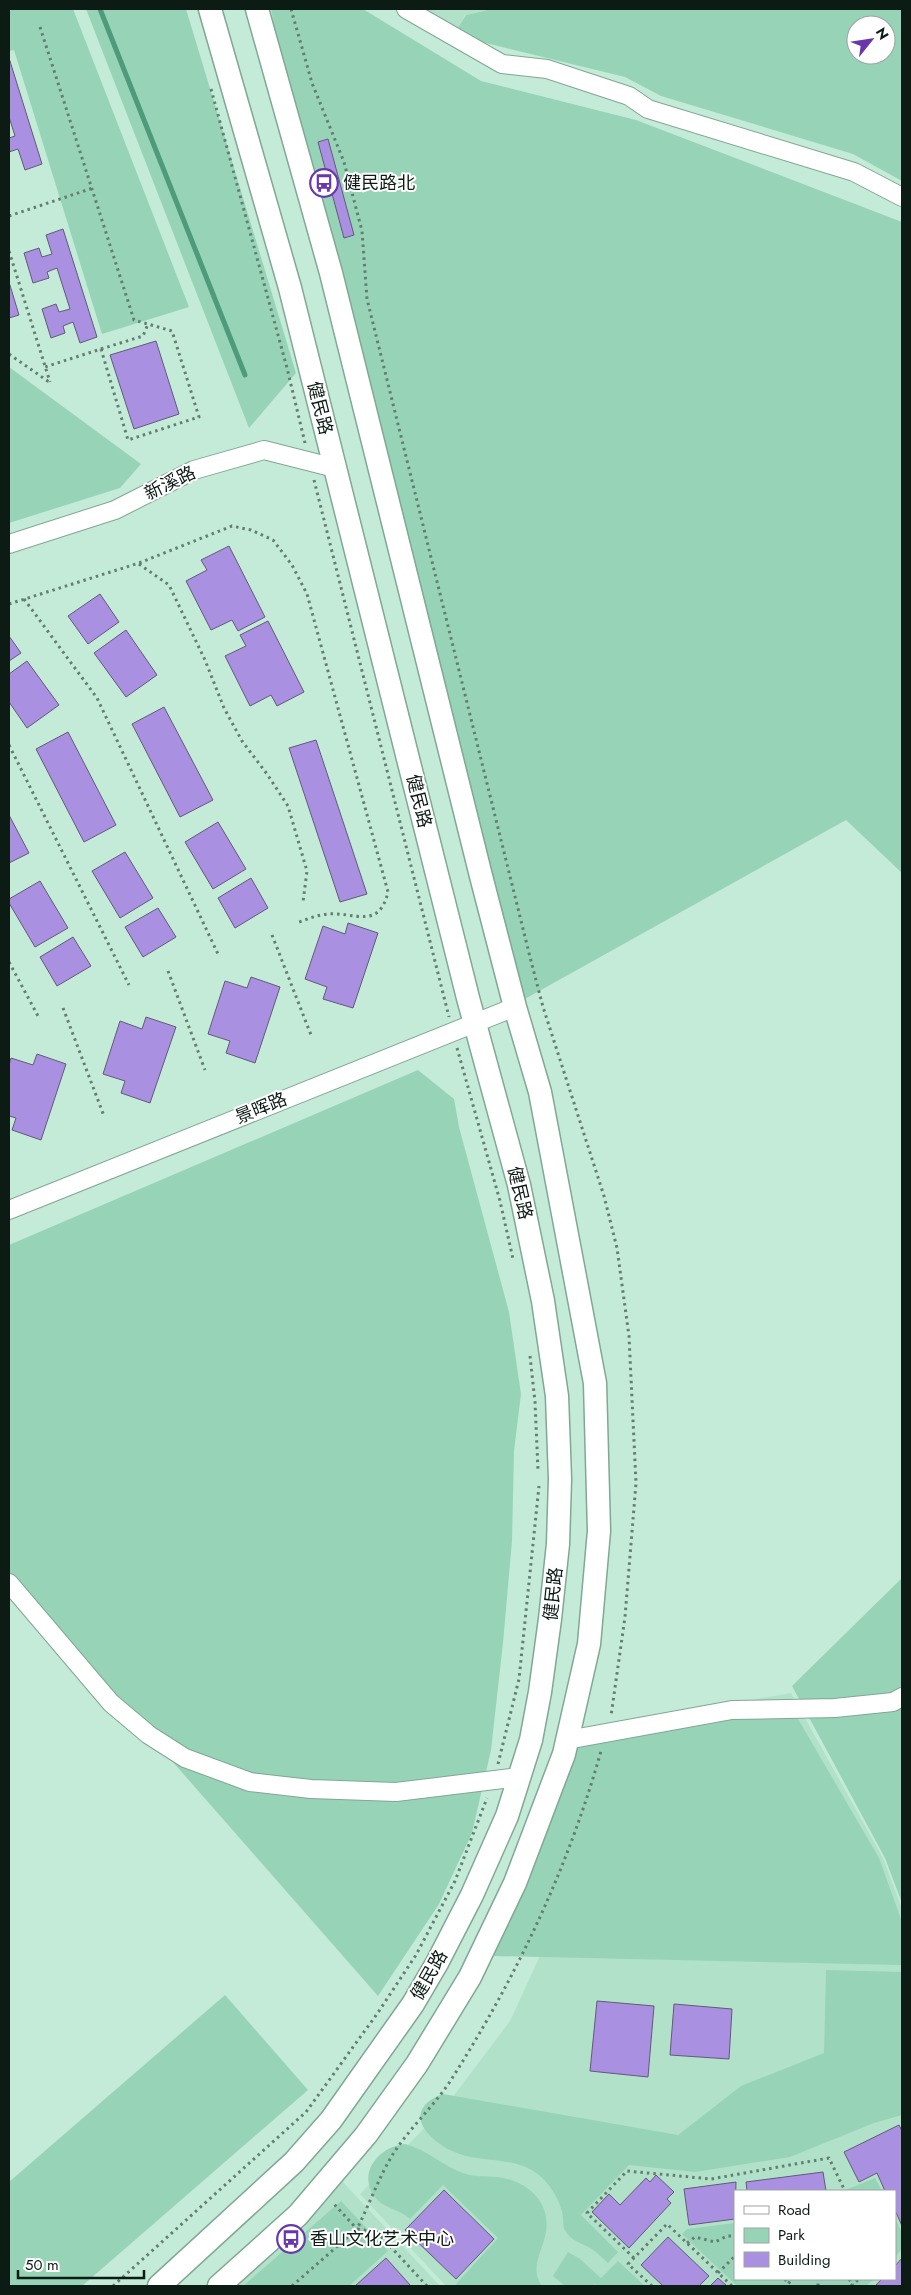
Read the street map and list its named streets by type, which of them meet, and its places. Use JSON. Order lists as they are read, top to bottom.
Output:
{
  "streets": {
    "main road": ["健民路"],
    "street": ["新溪路", "景晖路"]
  },
  "crossings": [
    ["健民路", "新溪路"],
    ["健民路", "景晖路"]
  ],
  "places": {
    "bus stop": ["健民路北", "香山文化艺术中心"]
  },
  "legend": ["Road", "Park", "Building"],
  "scale_bar": "50 m",
  "north": "top right"
}
